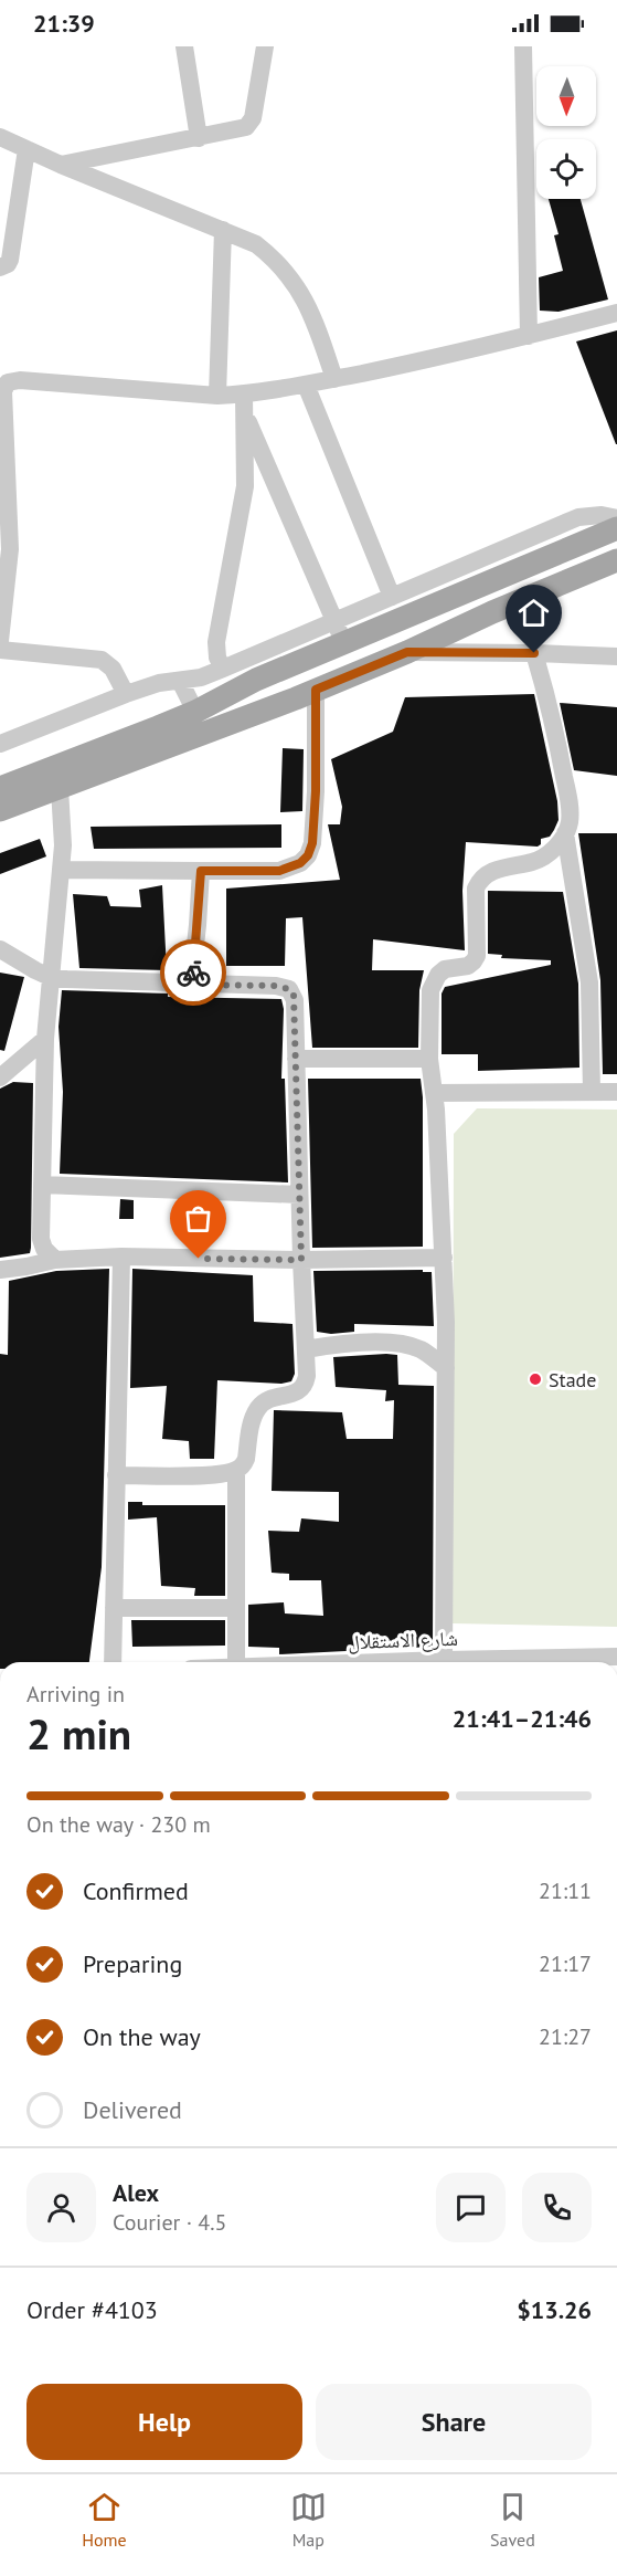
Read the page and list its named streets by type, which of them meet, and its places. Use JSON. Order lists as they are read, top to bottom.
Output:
{
  "streets": {
    "street": ["شارع الاستقلال"]
  },
  "places": ["Stade"],
  "north": "bottom",
  "page": {
    "status": "21:39",
    "heading": ["2 min", "Arriving in", "21:41–21:46"],
    "panel": [
      "Alex",
      "Courier · 4.5",
      "Order #4103",
      "$13.26"
    ],
    "bar": "On the way · 230 m",
    "list": [
      ["Confirmed", "21:11"],
      ["Preparing", "21:17"],
      ["On the way", "21:27"],
      "Delivered"
    ],
    "buttons": ["Help", "Share"],
    "tabs": ["Home", "Map", "Saved"]
  }
}
